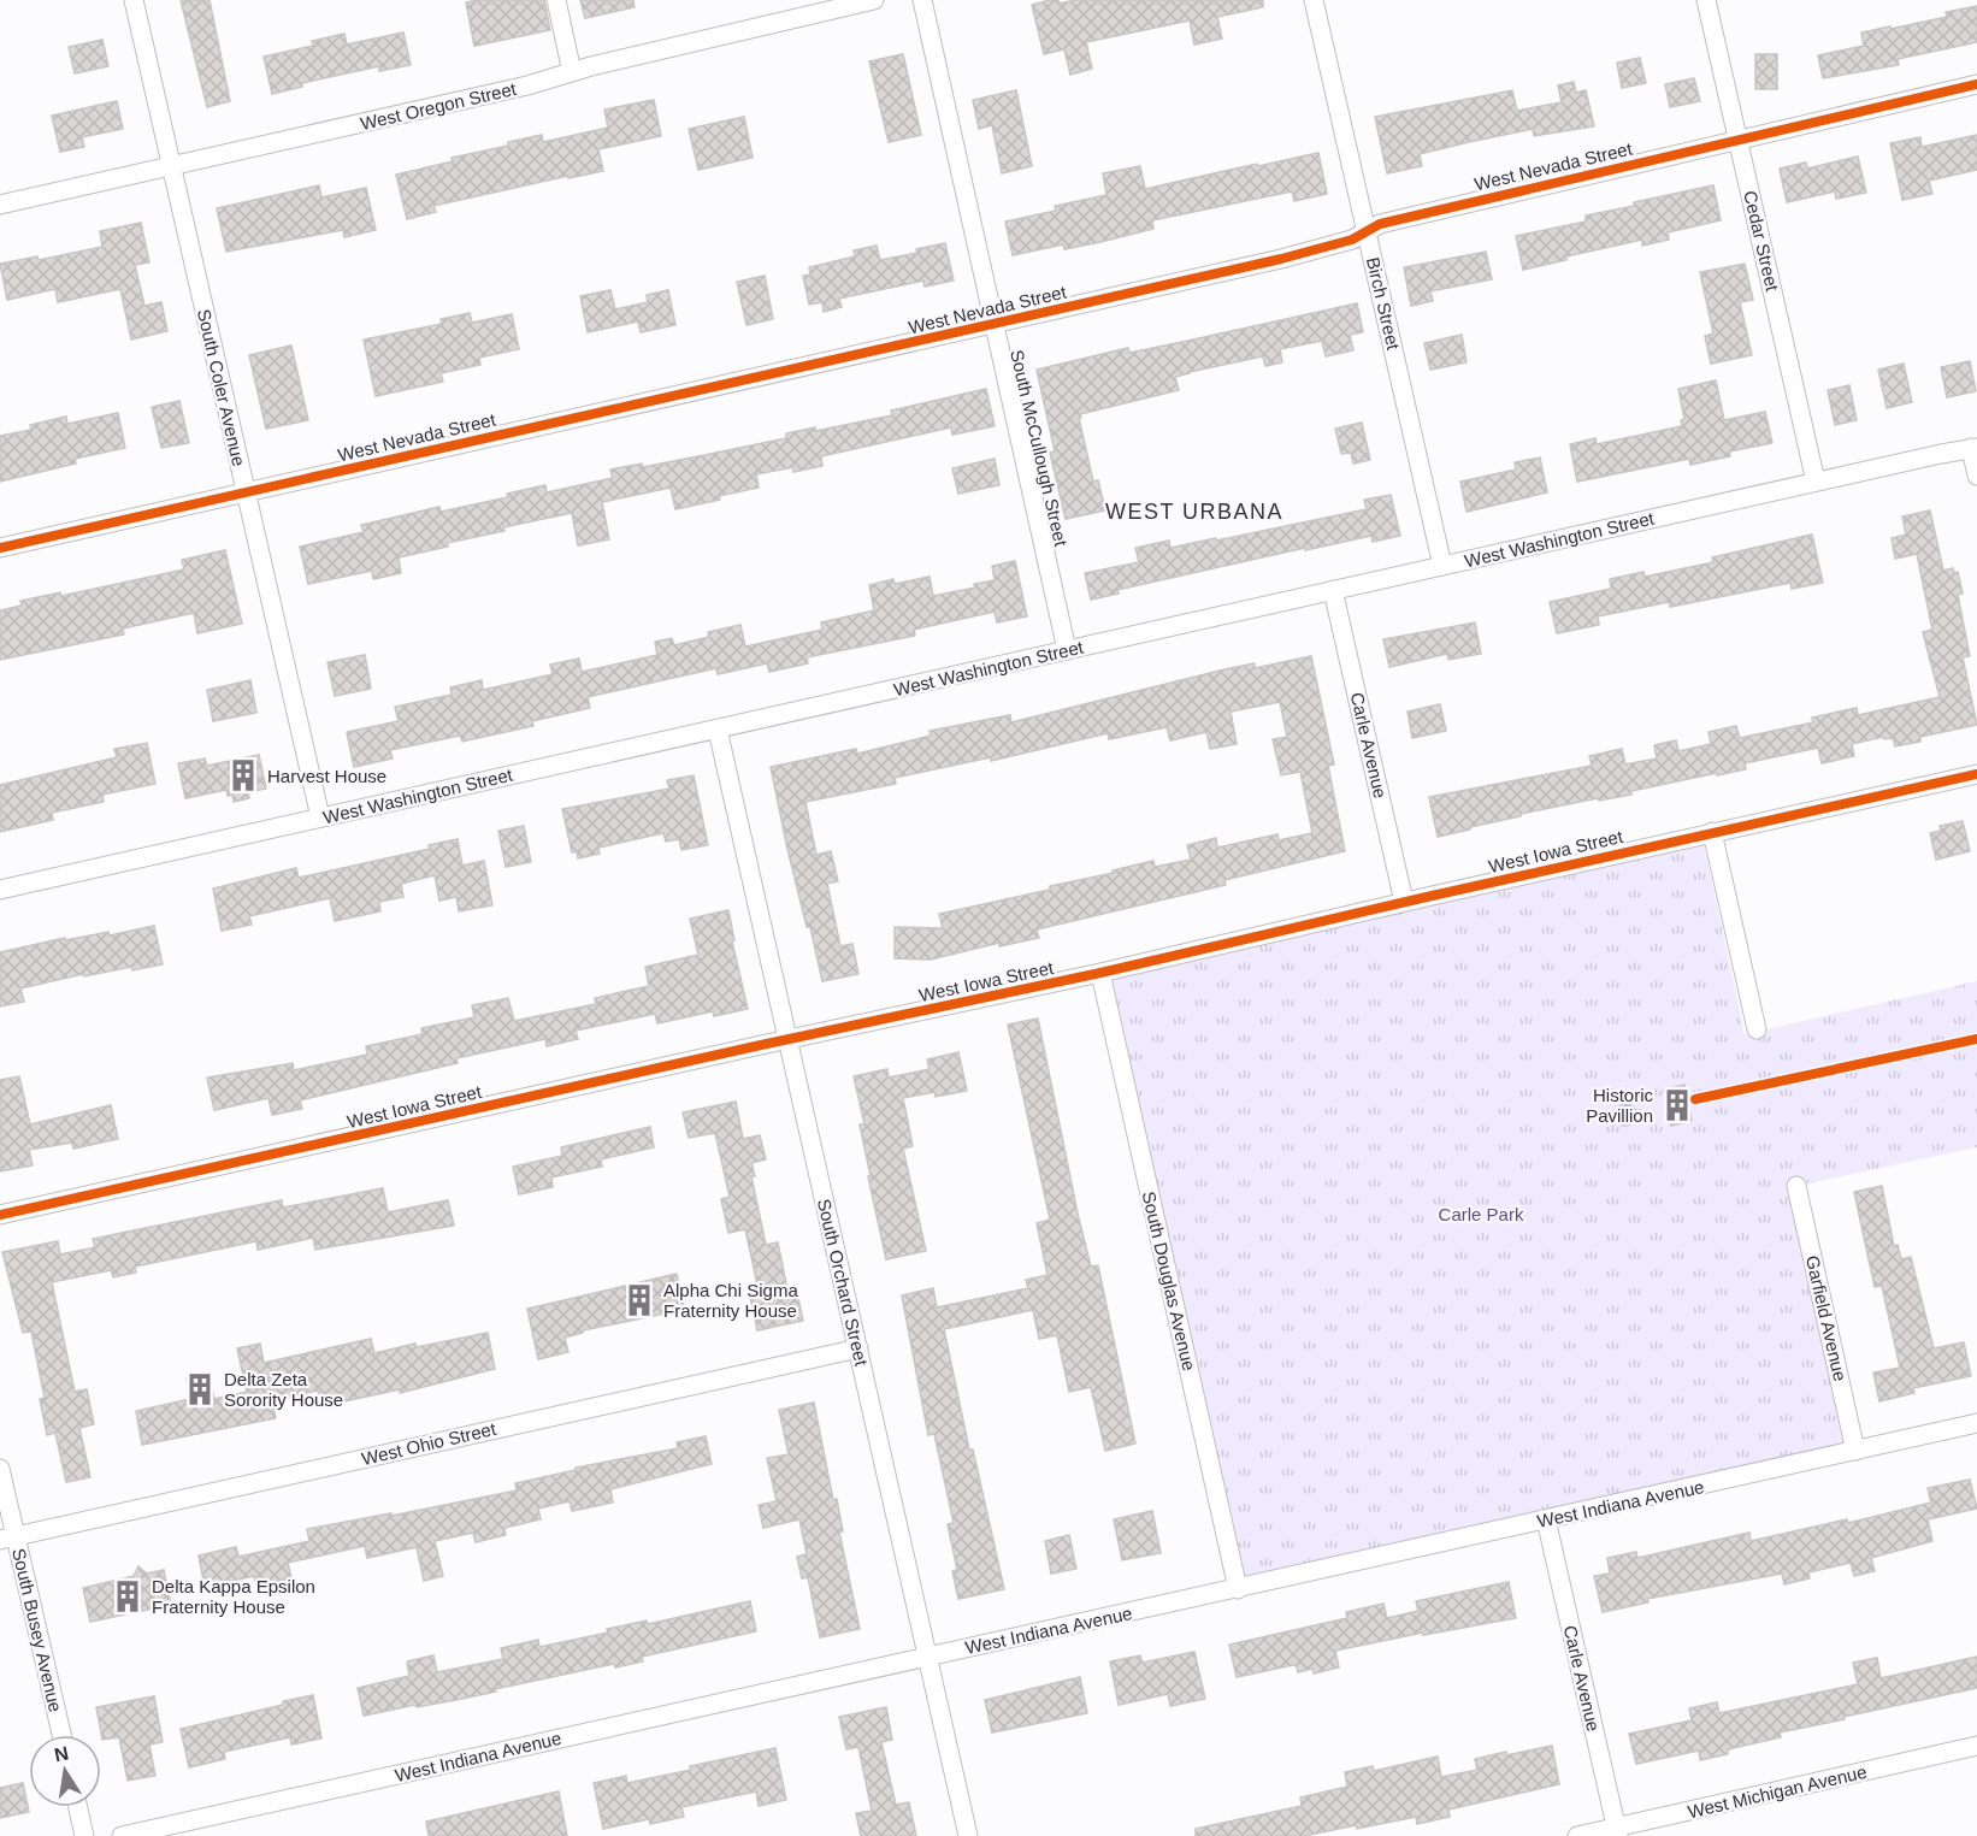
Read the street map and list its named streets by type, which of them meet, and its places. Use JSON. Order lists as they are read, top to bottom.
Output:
{
  "streets": {
    "street": [
      "West Oregon Street",
      "West Nevada Street",
      "Cedar Street",
      "Birch Street",
      "South Coler Avenue",
      "South McCullough Street",
      "West Washington Street",
      "Carle Avenue",
      "West Iowa Street",
      "South Douglas Avenue",
      "South Orchard Street",
      "Garfield Avenue",
      "West Ohio Street",
      "West Indiana Avenue",
      "South Busey Avenue",
      "West Michigan Avenue"
    ]
  },
  "crossings": [
    ["West Oregon Street", "South Coler Avenue"],
    ["West Nevada Street", "Cedar Street"],
    ["West Nevada Street", "Birch Street"],
    ["West Nevada Street", "South Coler Avenue"],
    ["West Nevada Street", "South McCullough Street"],
    ["Cedar Street", "West Washington Street"],
    ["Birch Street", "West Washington Street"],
    ["South Coler Avenue", "West Washington Street"],
    ["South McCullough Street", "West Washington Street"],
    ["West Washington Street", "Carle Avenue"],
    ["West Washington Street", "South Orchard Street"],
    ["Carle Avenue", "West Iowa Street"],
    ["Carle Avenue", "West Indiana Avenue"],
    ["Carle Avenue", "West Michigan Avenue"],
    ["West Iowa Street", "South Douglas Avenue"],
    ["West Iowa Street", "South Orchard Street"],
    ["South Douglas Avenue", "West Indiana Avenue"],
    ["South Orchard Street", "West Ohio Street"],
    ["South Orchard Street", "West Indiana Avenue"],
    ["Garfield Avenue", "West Indiana Avenue"],
    ["West Ohio Street", "South Busey Avenue"]
  ],
  "districts": ["WEST URBANA"],
  "parks": ["Carle Park"],
  "places": {
    "building": [
      "Harvest House",
      "Historic Pavillion",
      "Alpha Chi Sigma Fraternity House",
      "Delta Zeta Sorority House",
      "Delta Kappa Epsilon Fraternity House"
    ]
  },
  "north": "top"
}
